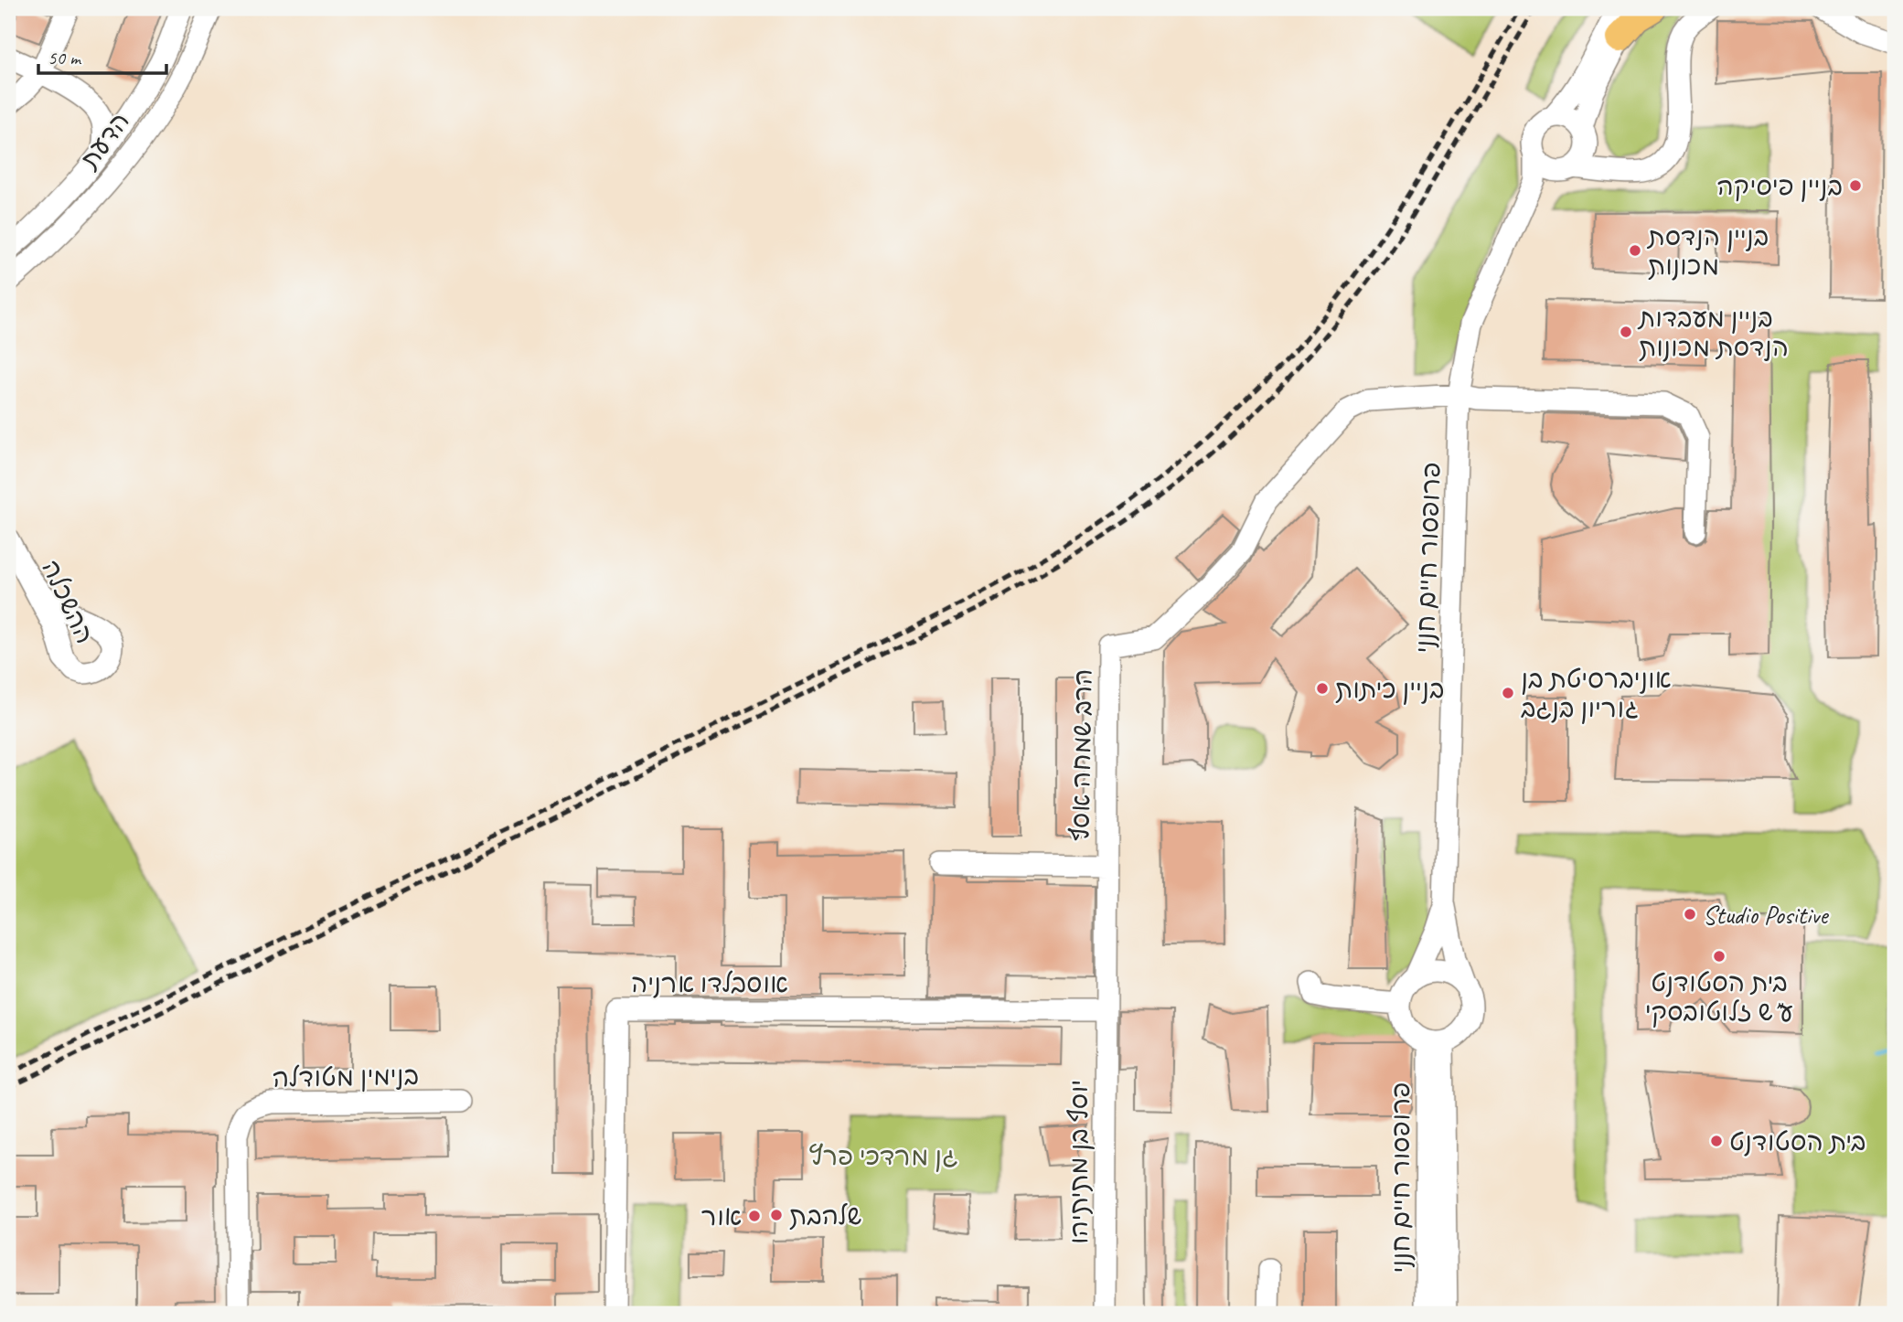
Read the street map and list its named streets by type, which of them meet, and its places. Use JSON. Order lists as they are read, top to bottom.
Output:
{
  "streets": {
    "street": [
      "הדעת",
      "פרופסור חיים חנני",
      "ההשכלה",
      "הרב שמחה אסף",
      "אוסבלדו ארניה",
      "בנימין מטודלה",
      "יוסף בן מתיתיהו"
    ]
  },
  "crossings": [
    ["פרופסור חיים חנני", "הרב שמחה אסף"],
    ["הרב שמחה אסף", "אוסבלדו ארניה"],
    ["הרב שמחה אסף", "יוסף בן מתיתיהו"],
    ["אוסבלדו ארניה", "יוסף בן מתיתיהו"]
  ],
  "parks": ["גן מרדכי פרץ"],
  "places": [
    "בניין פיסיקה",
    "בניין הנדסת מכונות",
    "בניין מעבדות הנדסת מכונות",
    "בניין כיתות",
    "אוניברסיטת בן גוריון בנגב",
    "Studio Positive",
    "בית הסטודנט ע\"ש זלוטובסקי",
    "בית הסטודנט",
    "שלהבת",
    "אור"
  ],
  "scale_bar": "50 m"
}
